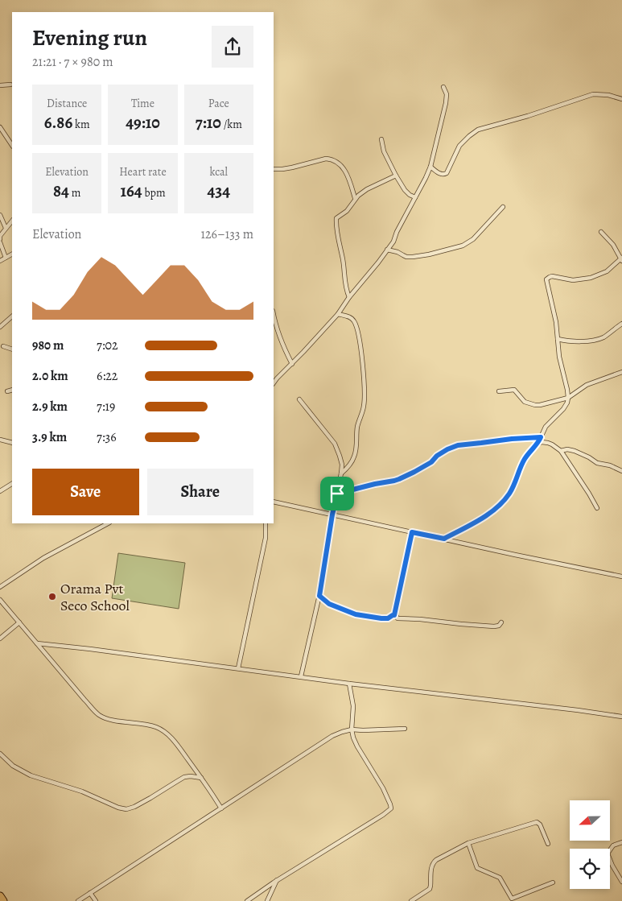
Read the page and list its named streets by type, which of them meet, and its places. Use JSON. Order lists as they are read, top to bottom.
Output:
{
  "places": ["Orama Pvt Seco School"],
  "north": "left",
  "page": {
    "heading": ["Evening run", "21:21 · 7 × 980 m"],
    "stats": [
      ["Distance", "6.86 km"],
      ["Time", "49:10"],
      ["Pace", "7:10 /km"],
      ["Elevation", "84 m"],
      ["Heart rate", "164 bpm"],
      ["kcal", "434"]
    ],
    "chart": ["Elevation", "126–133 m"],
    "list": [
      {
        "name": "980 m",
        "note": "7:02"
      },
      {
        "name": "2.0 km",
        "note": "6:22"
      },
      {
        "name": "2.9 km",
        "note": "7:19"
      },
      {
        "name": "3.9 km",
        "note": "7:36"
      }
    ],
    "buttons": ["Save", "Share"]
  }
}
